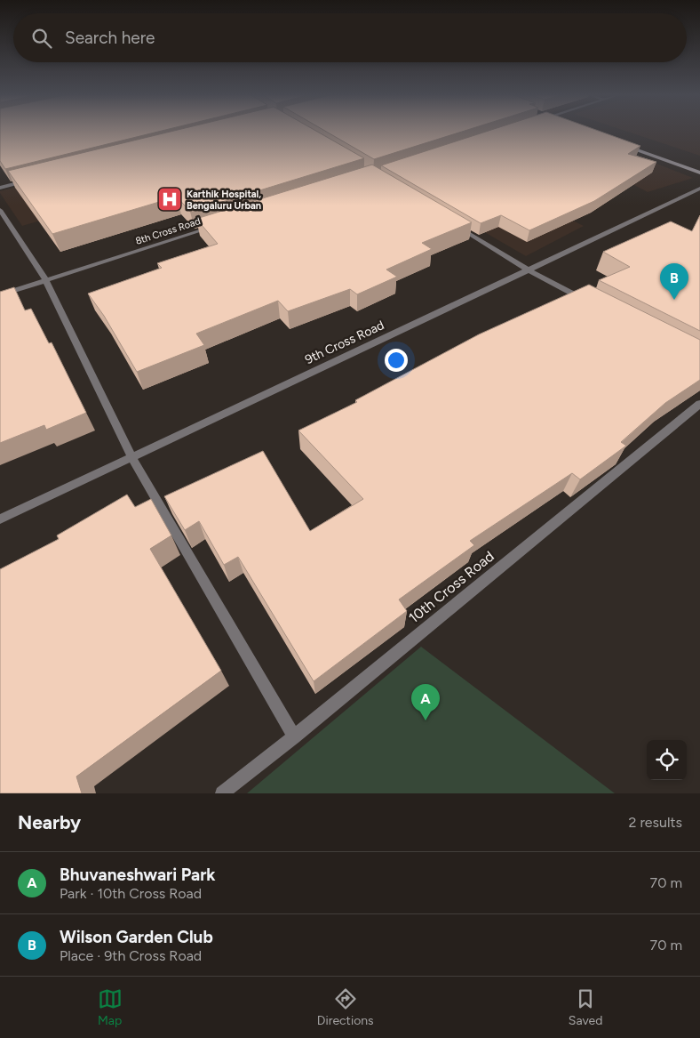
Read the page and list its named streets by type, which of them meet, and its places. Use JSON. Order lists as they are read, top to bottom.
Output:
{
  "streets": {
    "street": ["8th Cross Road", "9th Cross Road", "10th Cross Road"]
  },
  "places": {
    "hospital": ["Karthik Hospital, Bengaluru Urban"]
  },
  "page": {
    "search": "Search here",
    "pins": ["B", "A"],
    "heading": ["Nearby", "2 results"],
    "list": [
      {
        "mark": "A",
        "name": "Bhuvaneshwari Park",
        "note": "Park · 10th Cross Road",
        "value": "70 m"
      },
      {
        "mark": "B",
        "name": "Wilson Garden Club",
        "note": "Place · 9th Cross Road",
        "value": "70 m"
      }
    ],
    "nav": ["Map", "Directions", "Saved"]
  }
}
